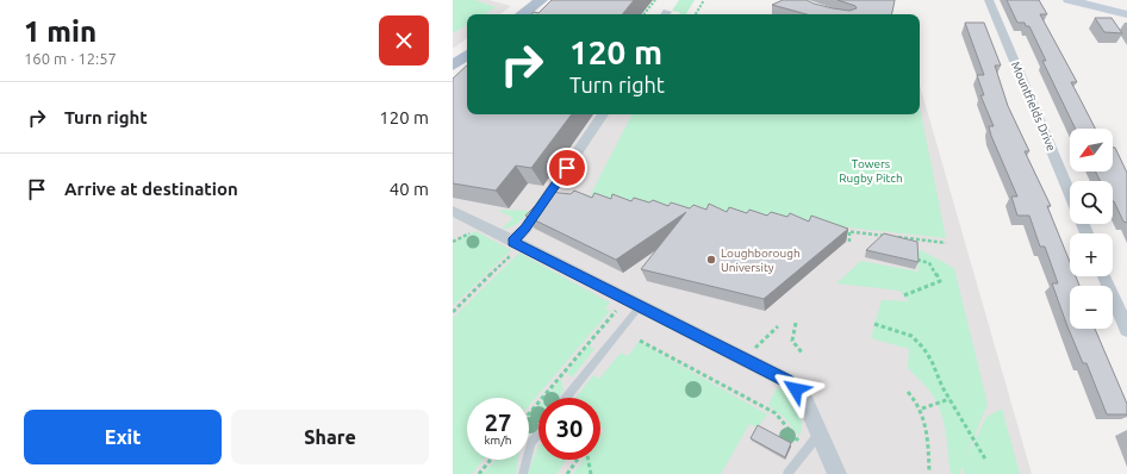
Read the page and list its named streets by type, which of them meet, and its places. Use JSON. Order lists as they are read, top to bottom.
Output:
{
  "streets": {
    "street": ["Mountfields Drive"]
  },
  "parks": ["Towers Rugby Pitch"],
  "places": ["Loughborough University"],
  "north": "bottom left",
  "page": {
    "heading": ["1 min", "160 m · 12:57"],
    "turn": ["120 m", "Turn right"],
    "list": [
      {
        "name": "Turn right",
        "value": "120 m"
      },
      {
        "name": "Arrive at destination",
        "value": "40 m"
      }
    ],
    "map_buttons": ["+", "−"],
    "speed": "27 km/h",
    "limit": "30",
    "buttons": ["Exit", "Share"]
  }
}
